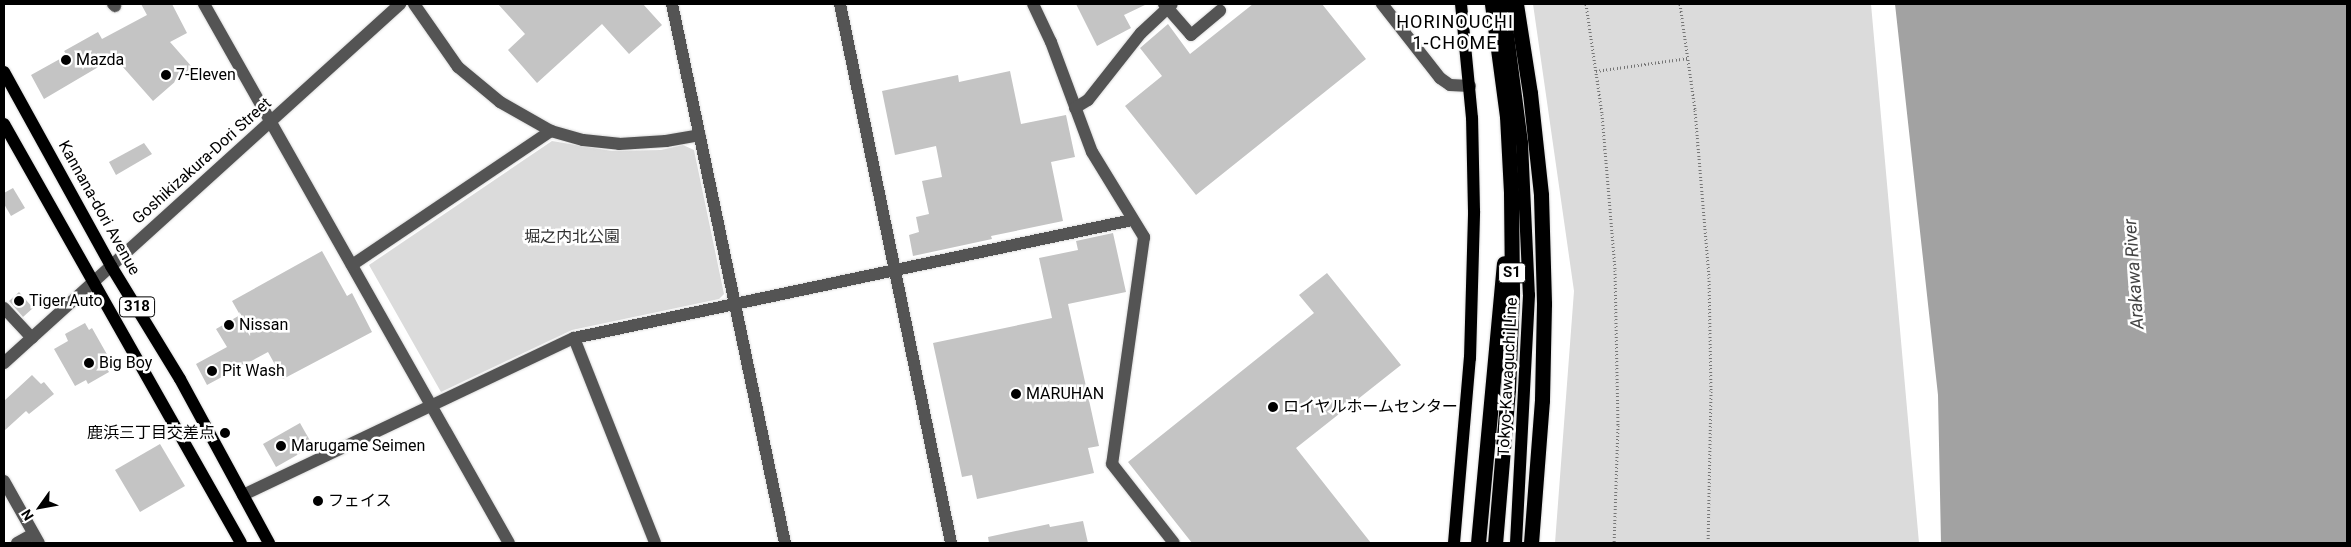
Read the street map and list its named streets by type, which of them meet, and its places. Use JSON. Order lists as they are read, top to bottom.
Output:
{
  "streets": {
    "highway": ["S1"],
    "main road": ["Kannana-dori Avenue", "318", "Tokyo-Kawaguchi Line"],
    "street": ["Goshikizakura-Dori Street"]
  },
  "crossings": [
    ["Goshikizakura-Dori Street", "Kannana-dori Avenue"],
    ["Goshikizakura-Dori Street", "318"]
  ],
  "districts": ["HORINOUCHI 1-CHOME"],
  "water": ["Arakawa River"],
  "parks": ["堀之内北公園"],
  "places": [
    "Mazda",
    "7-Eleven",
    "Tiger Auto",
    "Nissan",
    "Big Boy",
    "Pit Wash",
    "MARUHAN",
    "ロイヤルホームセンター",
    "鹿浜三丁目交差点",
    "Marugame Seimen",
    "フェイス"
  ],
  "north": "bottom left"
}
